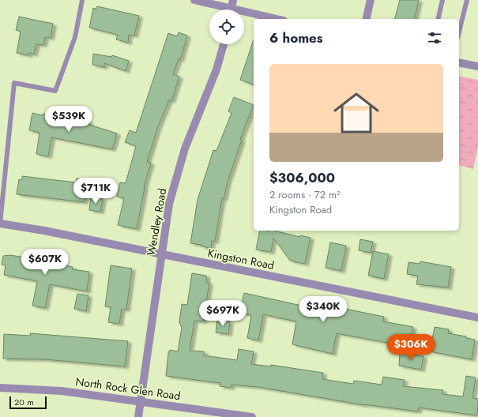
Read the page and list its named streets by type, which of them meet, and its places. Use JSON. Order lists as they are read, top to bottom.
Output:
{
  "streets": {
    "street": ["Wendley Road", "Kingston Road", "North Rock Glen Road"]
  },
  "crossings": [
    ["Wendley Road", "Kingston Road"],
    ["Wendley Road", "North Rock Glen Road"]
  ],
  "scale_bar": "20 m",
  "page": {
    "heading": "6 homes",
    "list": [
      {
        "name": "$306,000",
        "note": "2 rooms · 72 m² · Kingston Road"
      }
    ],
    "price": [
      "$539K",
      "$711K",
      "$607K",
      "$340K",
      "$697K",
      "$306K"
    ],
    "scale": "20 m"
  }
}
